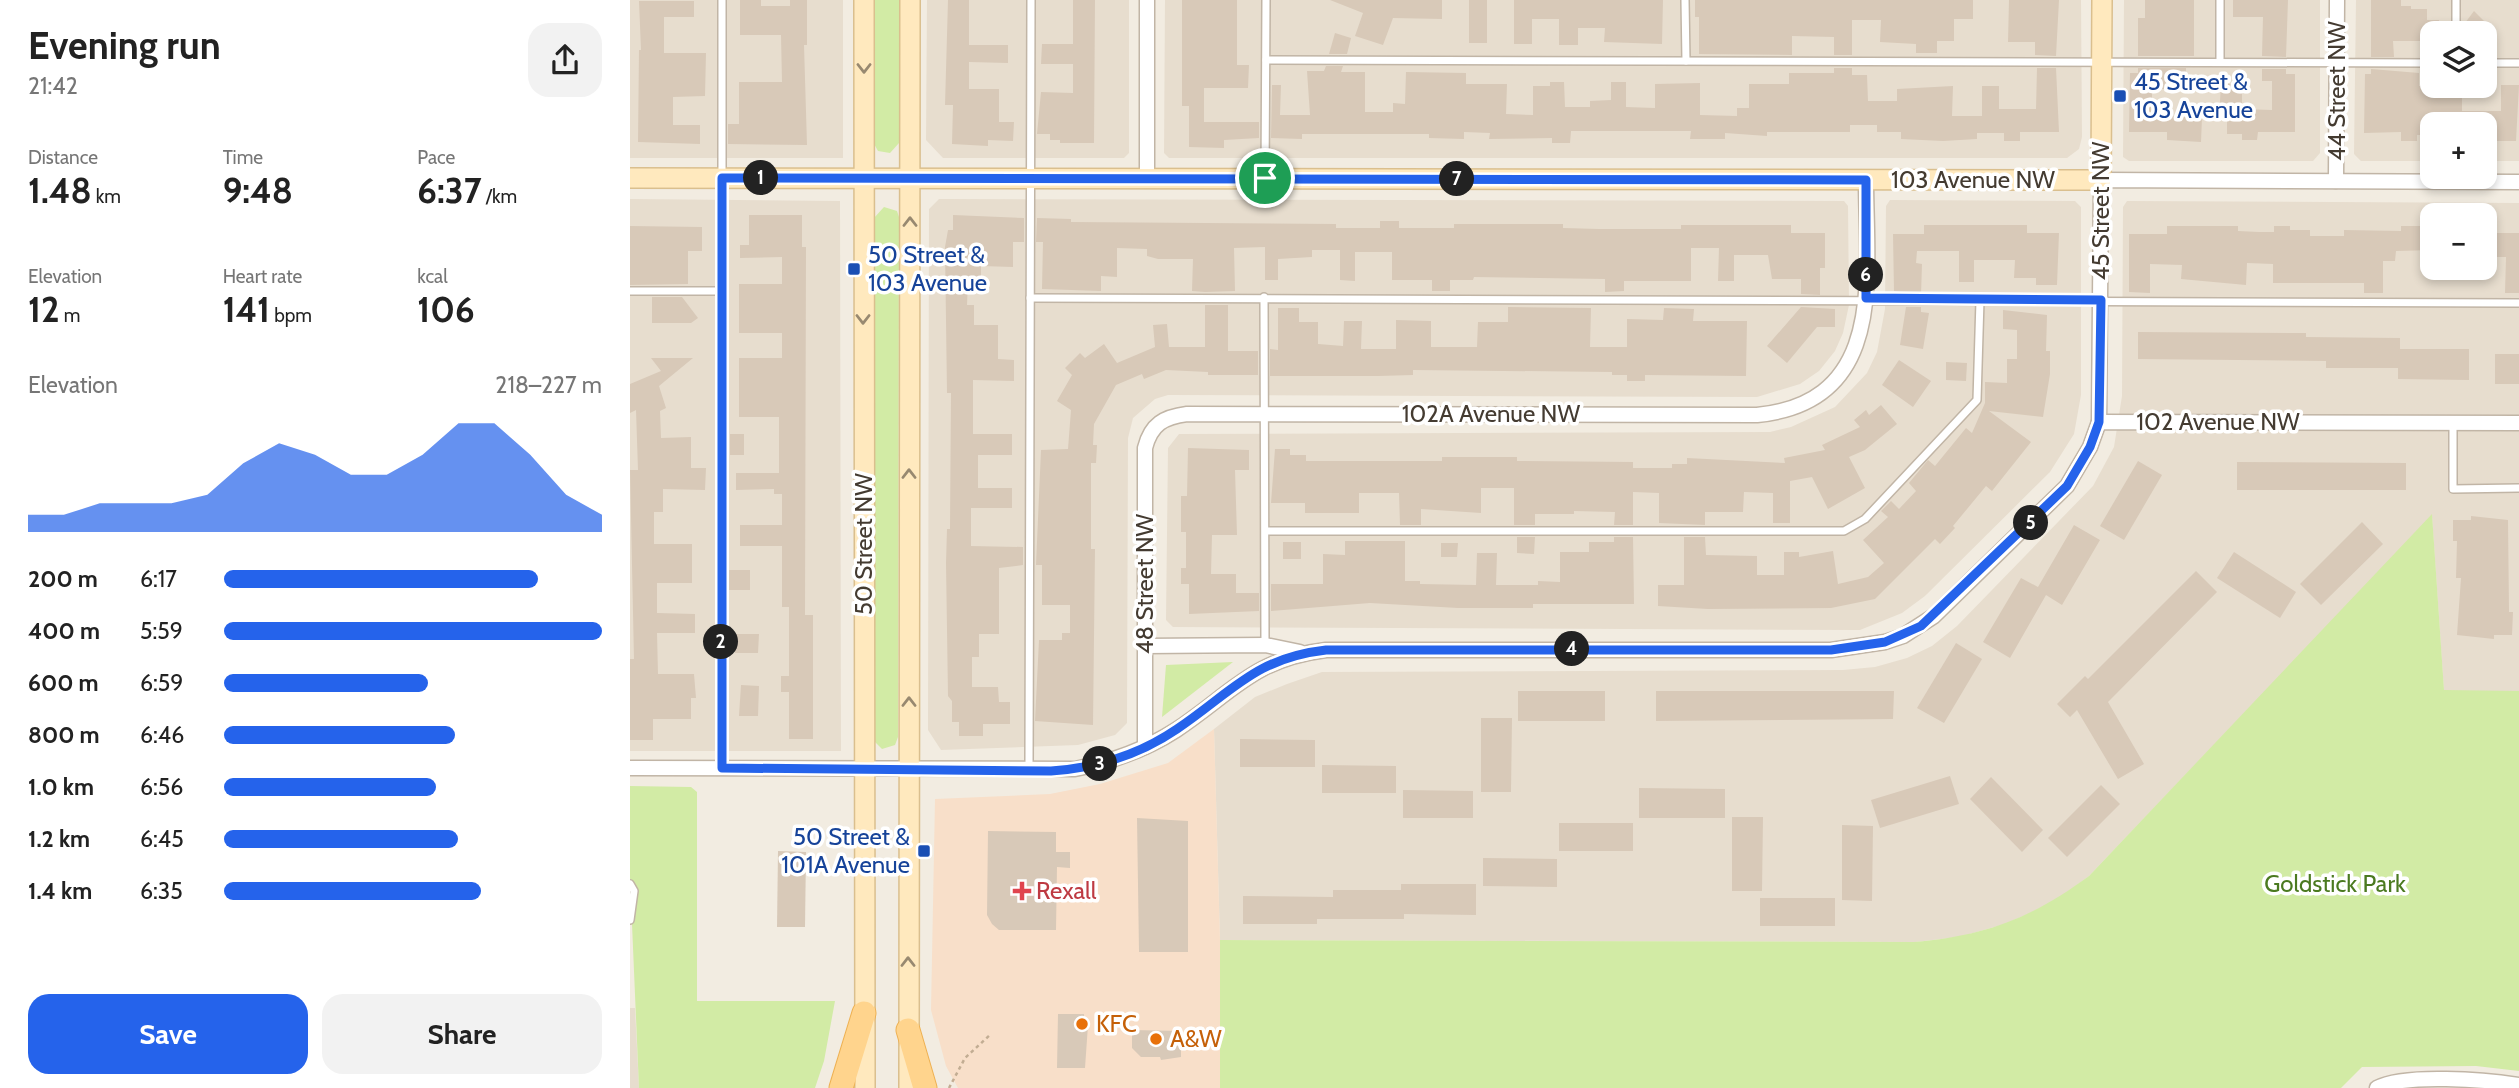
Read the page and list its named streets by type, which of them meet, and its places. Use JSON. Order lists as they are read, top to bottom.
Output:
{
  "streets": {
    "main road": ["103 Avenue NW", "45 Street NW", "50 Street NW"],
    "street": [
      "44 Street NW",
      "102A Avenue NW",
      "102 Avenue NW",
      "48 Street NW"
    ]
  },
  "crossings": [
    ["44 Street NW", "103 Avenue NW"],
    ["103 Avenue NW", "45 Street NW"],
    ["103 Avenue NW", "102A Avenue NW"],
    ["103 Avenue NW", "50 Street NW"],
    ["45 Street NW", "102 Avenue NW"],
    ["102A Avenue NW", "48 Street NW"]
  ],
  "parks": ["Goldstick Park"],
  "places": {
    "transit": ["45 Street & 103 Avenue", "50 Street & 103 Avenue", "50 Street & 101A Avenue"],
    "health": ["Rexall"],
    "other": ["KFC", "A&W"]
  },
  "page": {
    "heading": ["Evening run", "21:42"],
    "map_buttons": ["+", "−"],
    "stats": [
      ["Distance", "1.48 km"],
      ["Time", "9:48"],
      ["Pace", "6:37 /km"],
      ["Elevation", "12 m"],
      ["Heart rate", "141 bpm"],
      ["kcal", "106"]
    ],
    "pins": [
      "1",
      "7",
      "6",
      "5",
      "2",
      "4",
      "3"
    ],
    "chart": ["Elevation", "218–227 m"],
    "list": [
      {
        "name": "200 m",
        "note": "6:17"
      },
      {
        "name": "400 m",
        "note": "5:59"
      },
      {
        "name": "600 m",
        "note": "6:59"
      },
      {
        "name": "800 m",
        "note": "6:46"
      },
      {
        "name": "1.0 km",
        "note": "6:56"
      },
      {
        "name": "1.2 km",
        "note": "6:45"
      },
      {
        "name": "1.4 km",
        "note": "6:35"
      }
    ],
    "buttons": ["Save", "Share"]
  }
}
